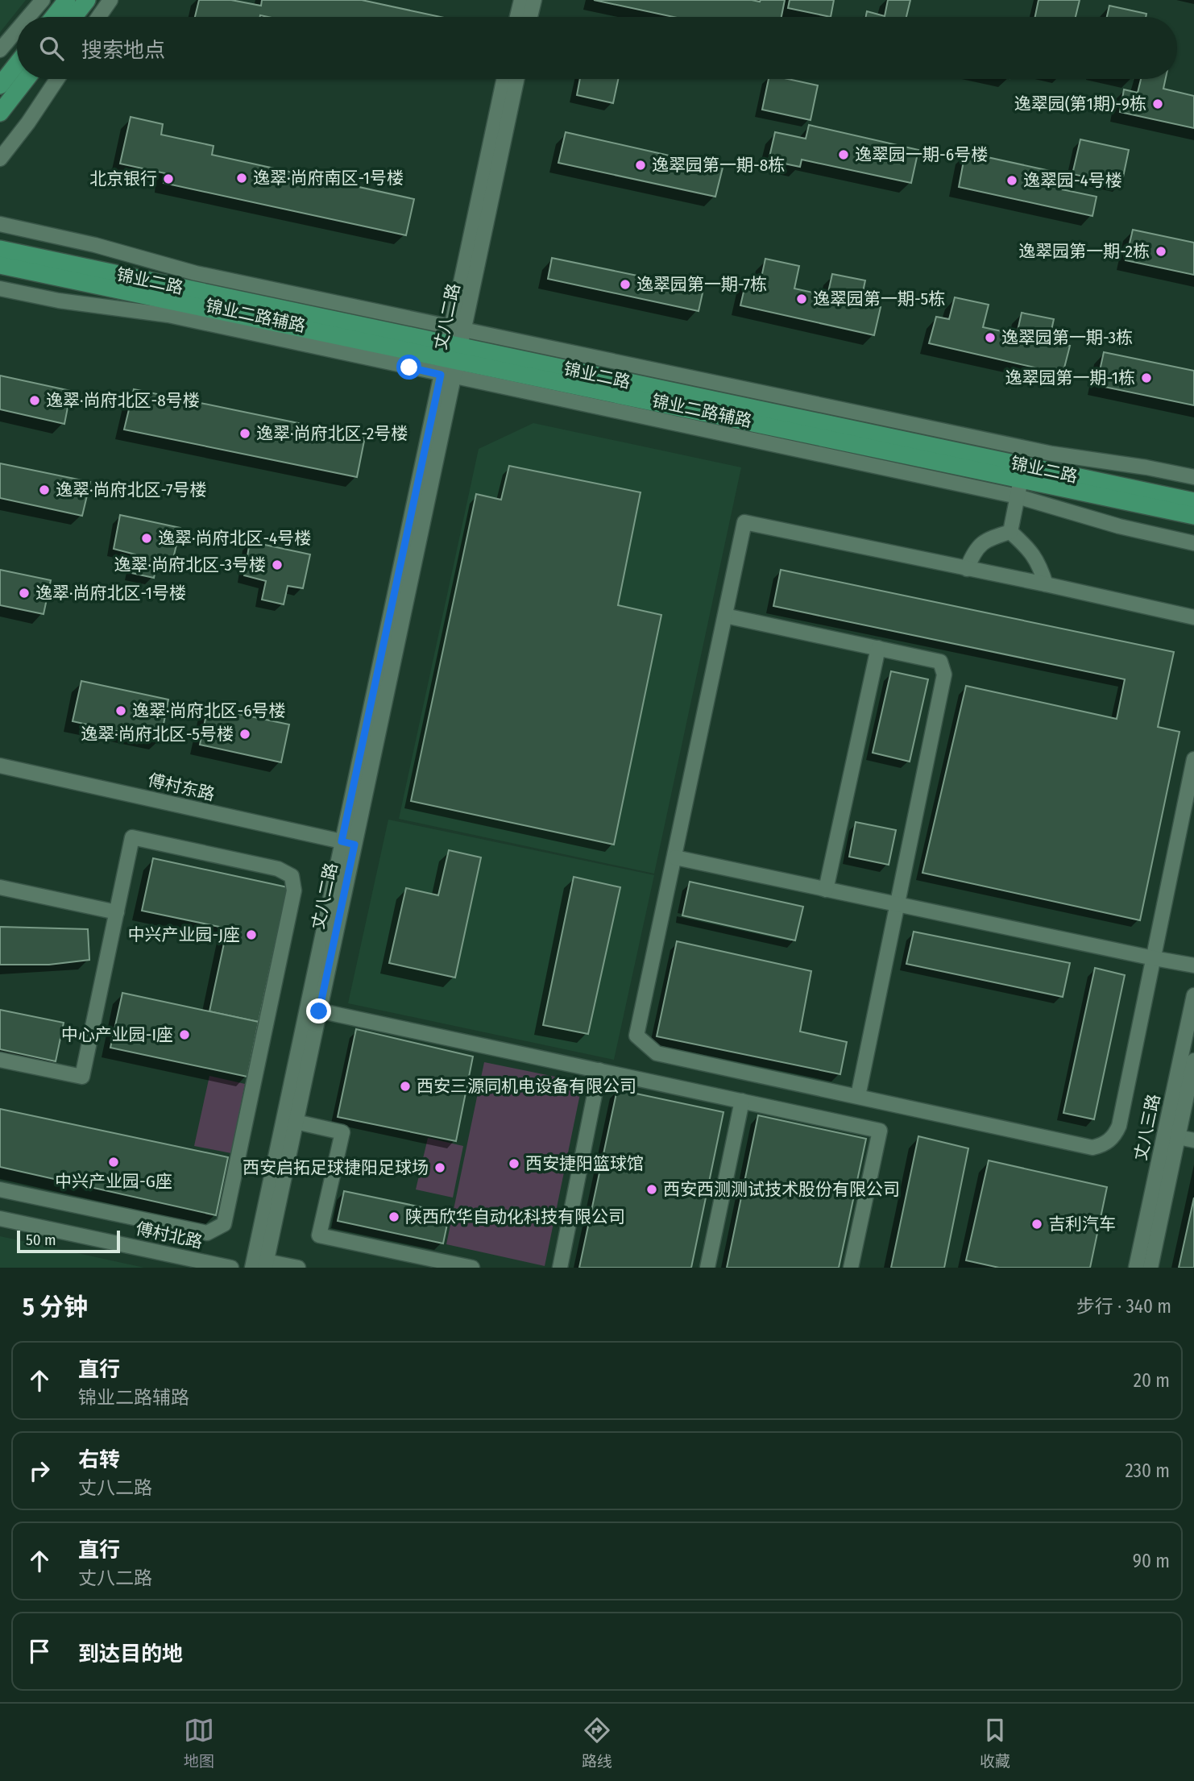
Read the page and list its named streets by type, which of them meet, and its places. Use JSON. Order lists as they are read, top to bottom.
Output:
{
  "streets": {
    "main road": ["锦业二路"],
    "street": [
      "锦业二路辅路",
      "丈八二路",
      "傅村东路",
      "丈八三路",
      "傅村北路"
    ]
  },
  "crossings": [
    ["锦业二路", "锦业二路辅路"],
    ["锦业二路", "丈八二路"],
    ["锦业二路辅路", "丈八二路"],
    ["丈八二路", "傅村东路"]
  ],
  "places": [
    "逸翠园(第1期)-9栋",
    "逸翠园一期-6号楼",
    "逸翠园第一期-8栋",
    "逸翠·尚府南区-1号楼",
    "北京银行",
    "逸翠园-4号楼",
    "逸翠园第一期-2栋",
    "逸翠园第一期-7栋",
    "逸翠园第一期-5栋",
    "逸翠园第一期-3栋",
    "逸翠园第一期-1栋",
    "逸翠·尚府北区-8号楼",
    "逸翠·尚府北区-2号楼",
    "逸翠·尚府北区-7号楼",
    "逸翠·尚府北区-4号楼",
    "逸翠·尚府北区-3号楼",
    "逸翠·尚府北区-1号楼",
    "逸翠·尚府北区-6号楼",
    "逸翠·尚府北区-5号楼",
    "中兴产业园-J座",
    "中心产业园-I座",
    "西安三源同机电设备有限公司",
    "中兴产业园-G座",
    "西安捷阳篮球馆",
    "西安启拓足球捷阳足球场",
    "西安西测测试技术股份有限公司",
    "陕西欣华自动化科技有限公司",
    "吉利汽车"
  ],
  "scale_bar": "50 m",
  "page": {
    "search": "搜索地点",
    "scale": "50 m",
    "heading": ["5 分钟", "步行 · 340 m"],
    "list": [
      ["直行", "锦业二路辅路", "20 m"],
      ["右转", "丈八二路", "230 m"],
      ["直行", "丈八二路", "90 m"],
      "到达目的地"
    ],
    "nav": ["地图", "路线", "收藏"]
  }
}
